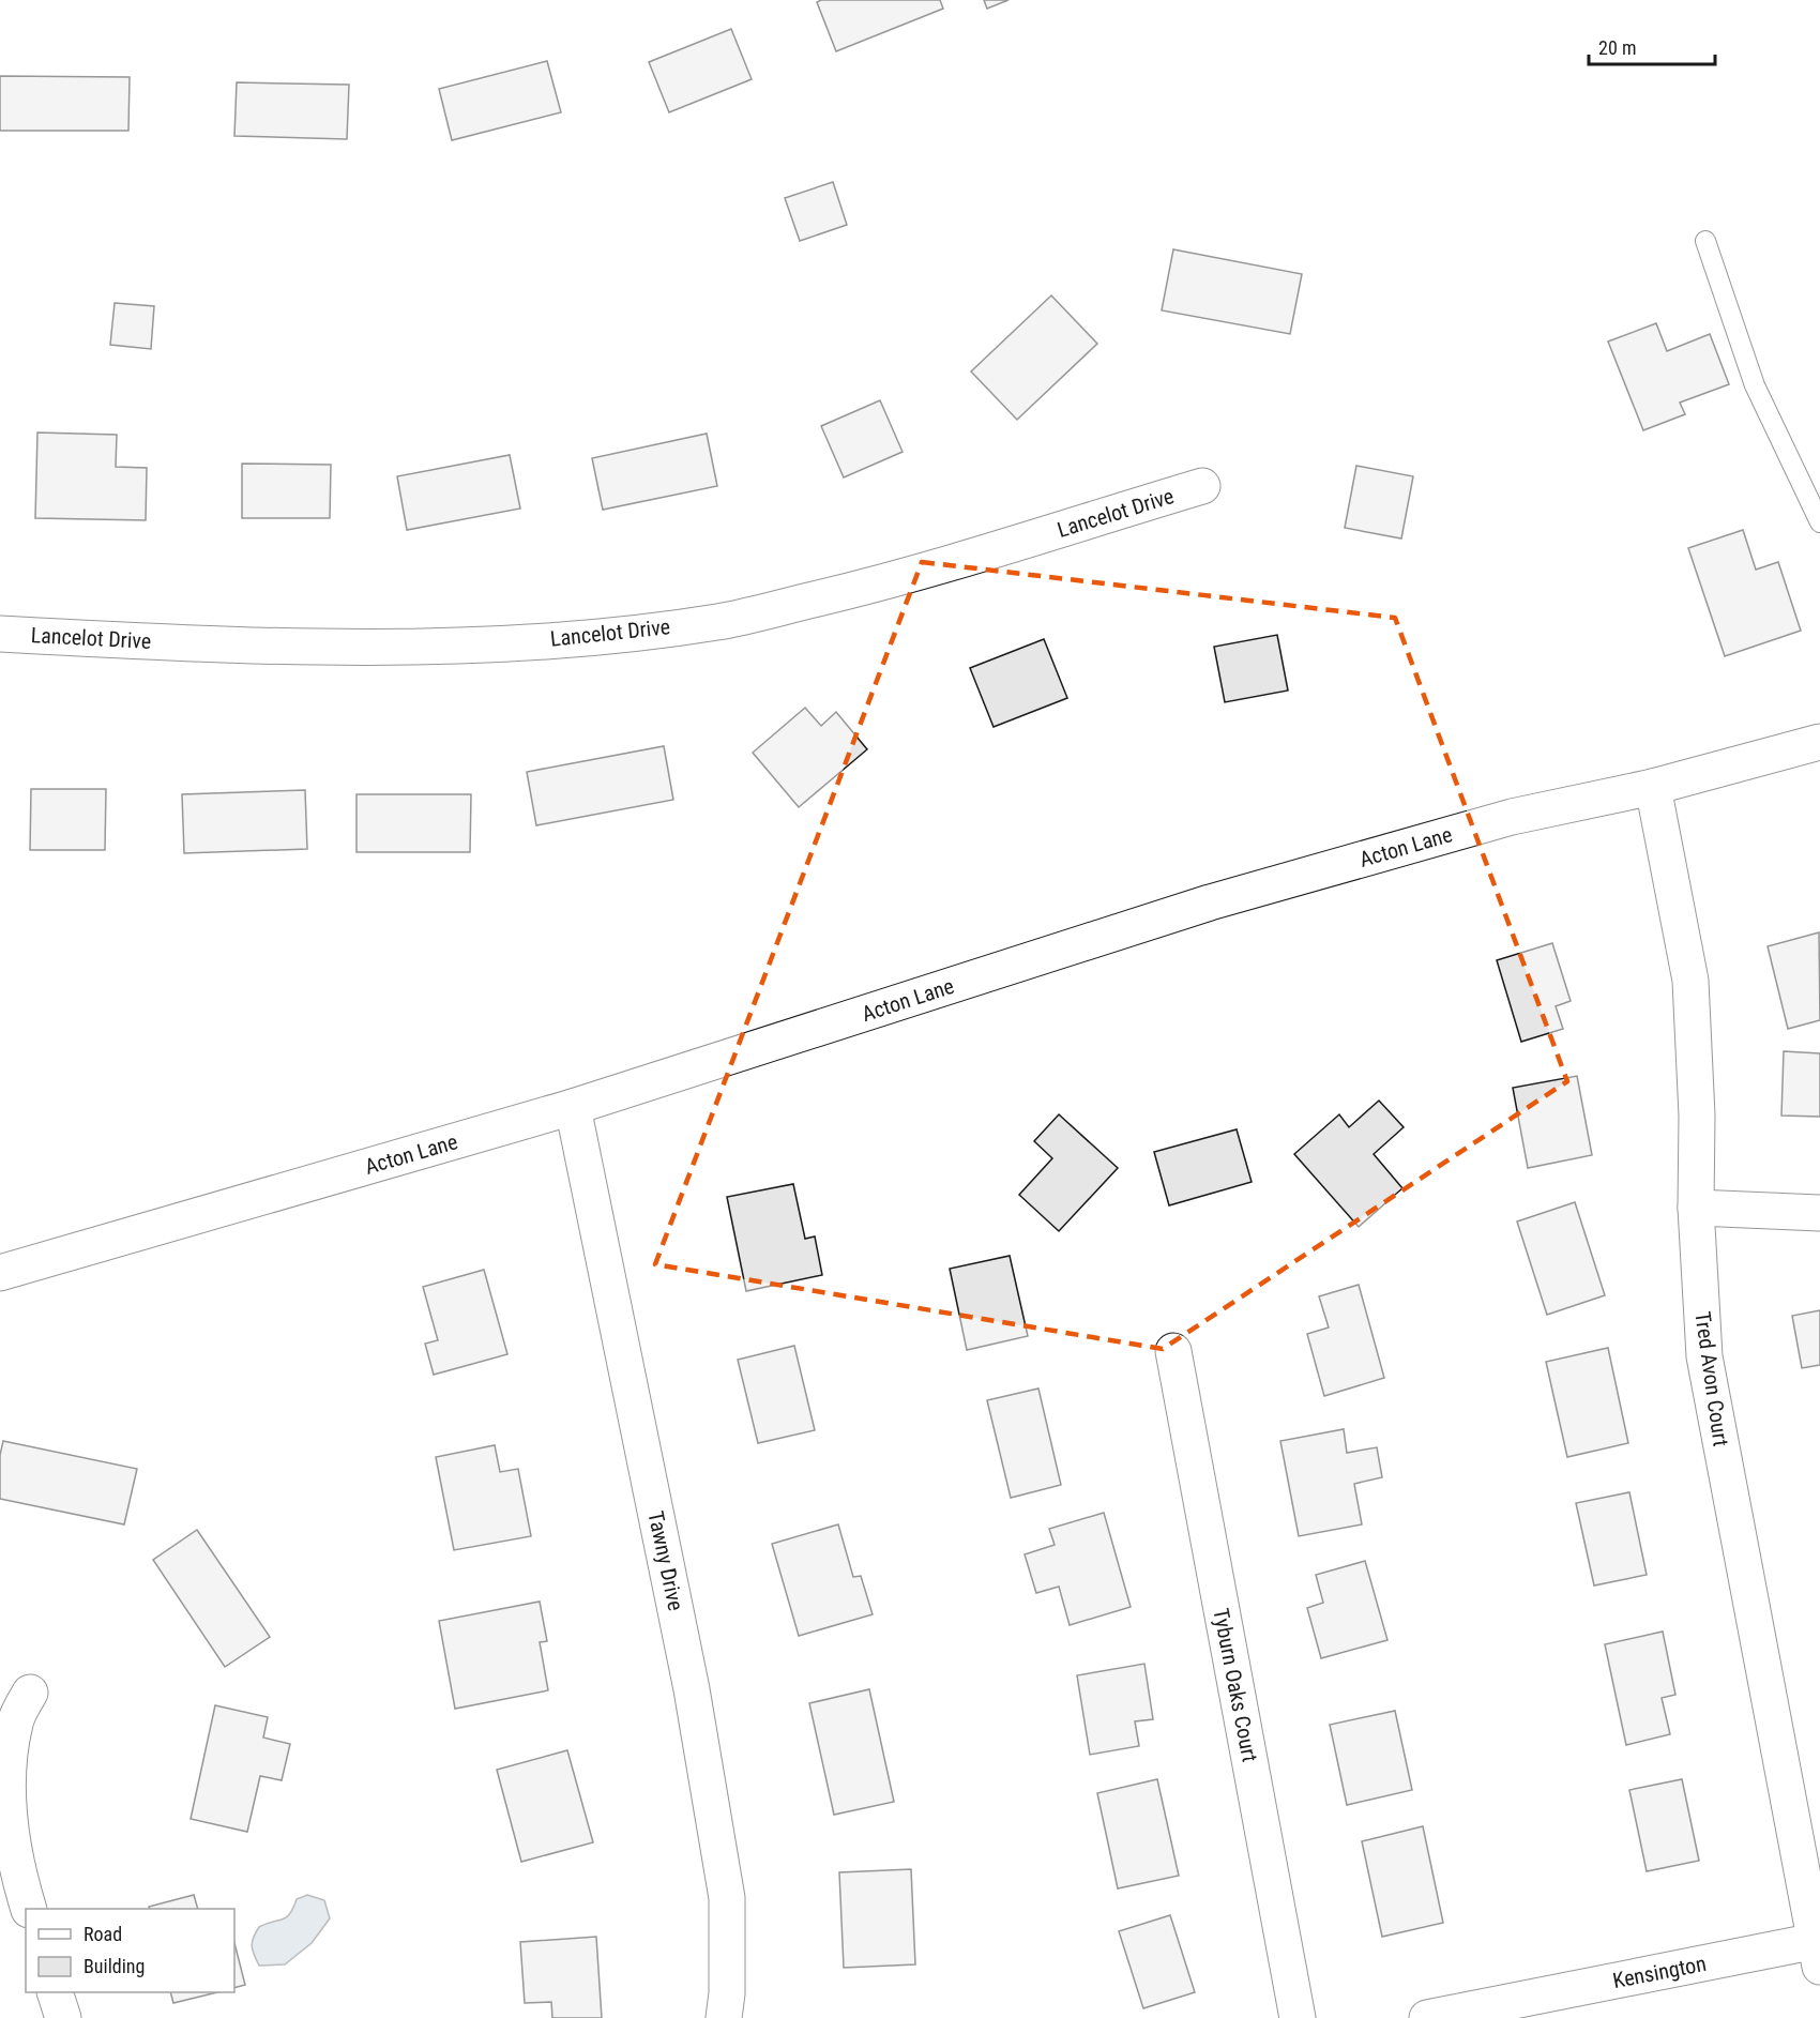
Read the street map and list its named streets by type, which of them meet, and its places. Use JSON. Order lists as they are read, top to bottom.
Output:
{
  "streets": {
    "street": [
      "Lancelot Drive",
      "Acton Lane",
      "Tred Avon Court",
      "Tawny Drive",
      "Tyburn Oaks Court",
      "Kensington"
    ]
  },
  "crossings": [
    ["Acton Lane", "Tred Avon Court"],
    ["Acton Lane", "Tawny Drive"],
    ["Tred Avon Court", "Kensington"]
  ],
  "legend": ["Road", "Building"],
  "scale_bar": "20 m"
}
